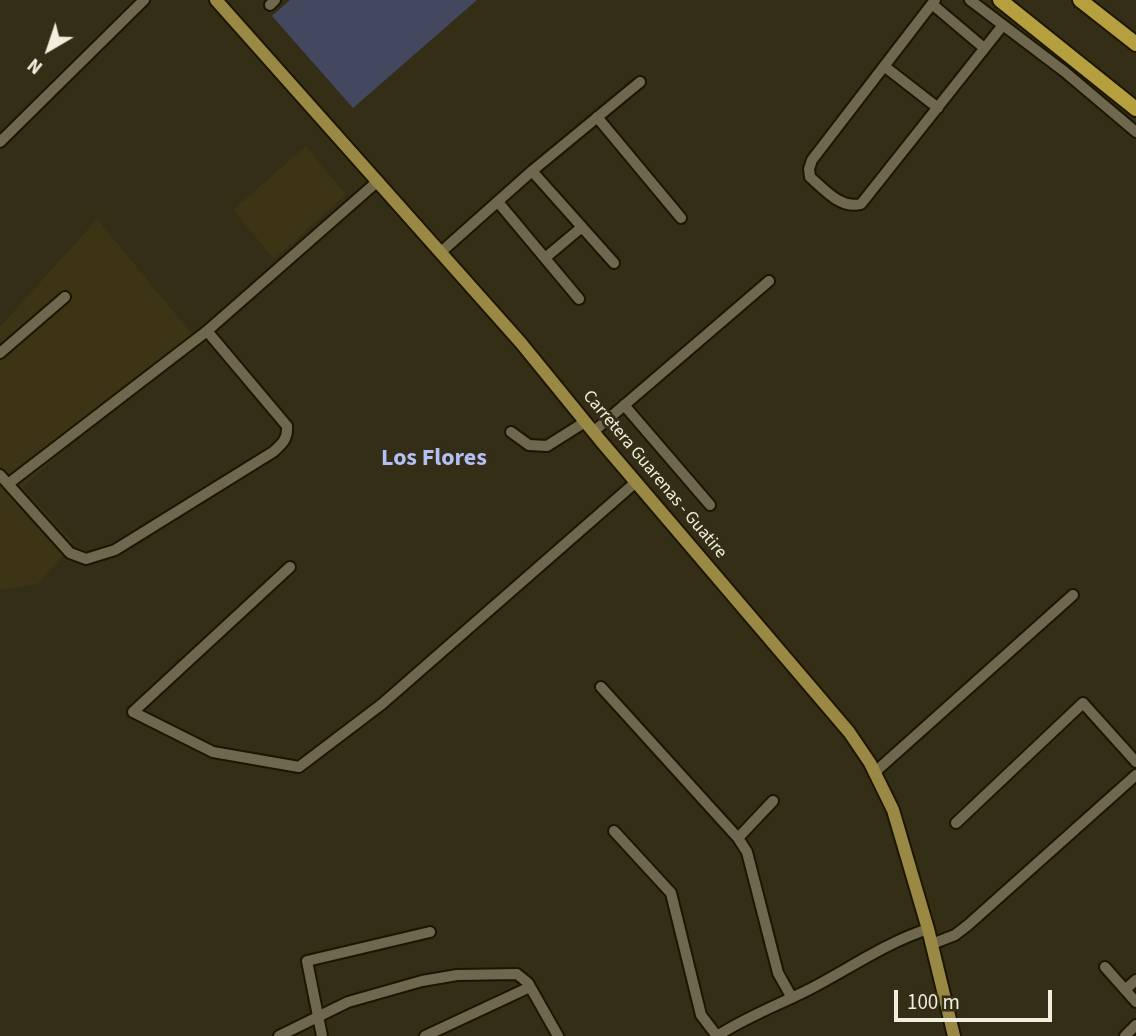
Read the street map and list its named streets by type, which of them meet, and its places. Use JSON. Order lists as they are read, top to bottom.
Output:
{
  "streets": {
    "main road": ["Carretera Guarenas - Guatire"]
  },
  "districts": ["Los Flores"],
  "scale_bar": "100 m",
  "north": "bottom left"
}
